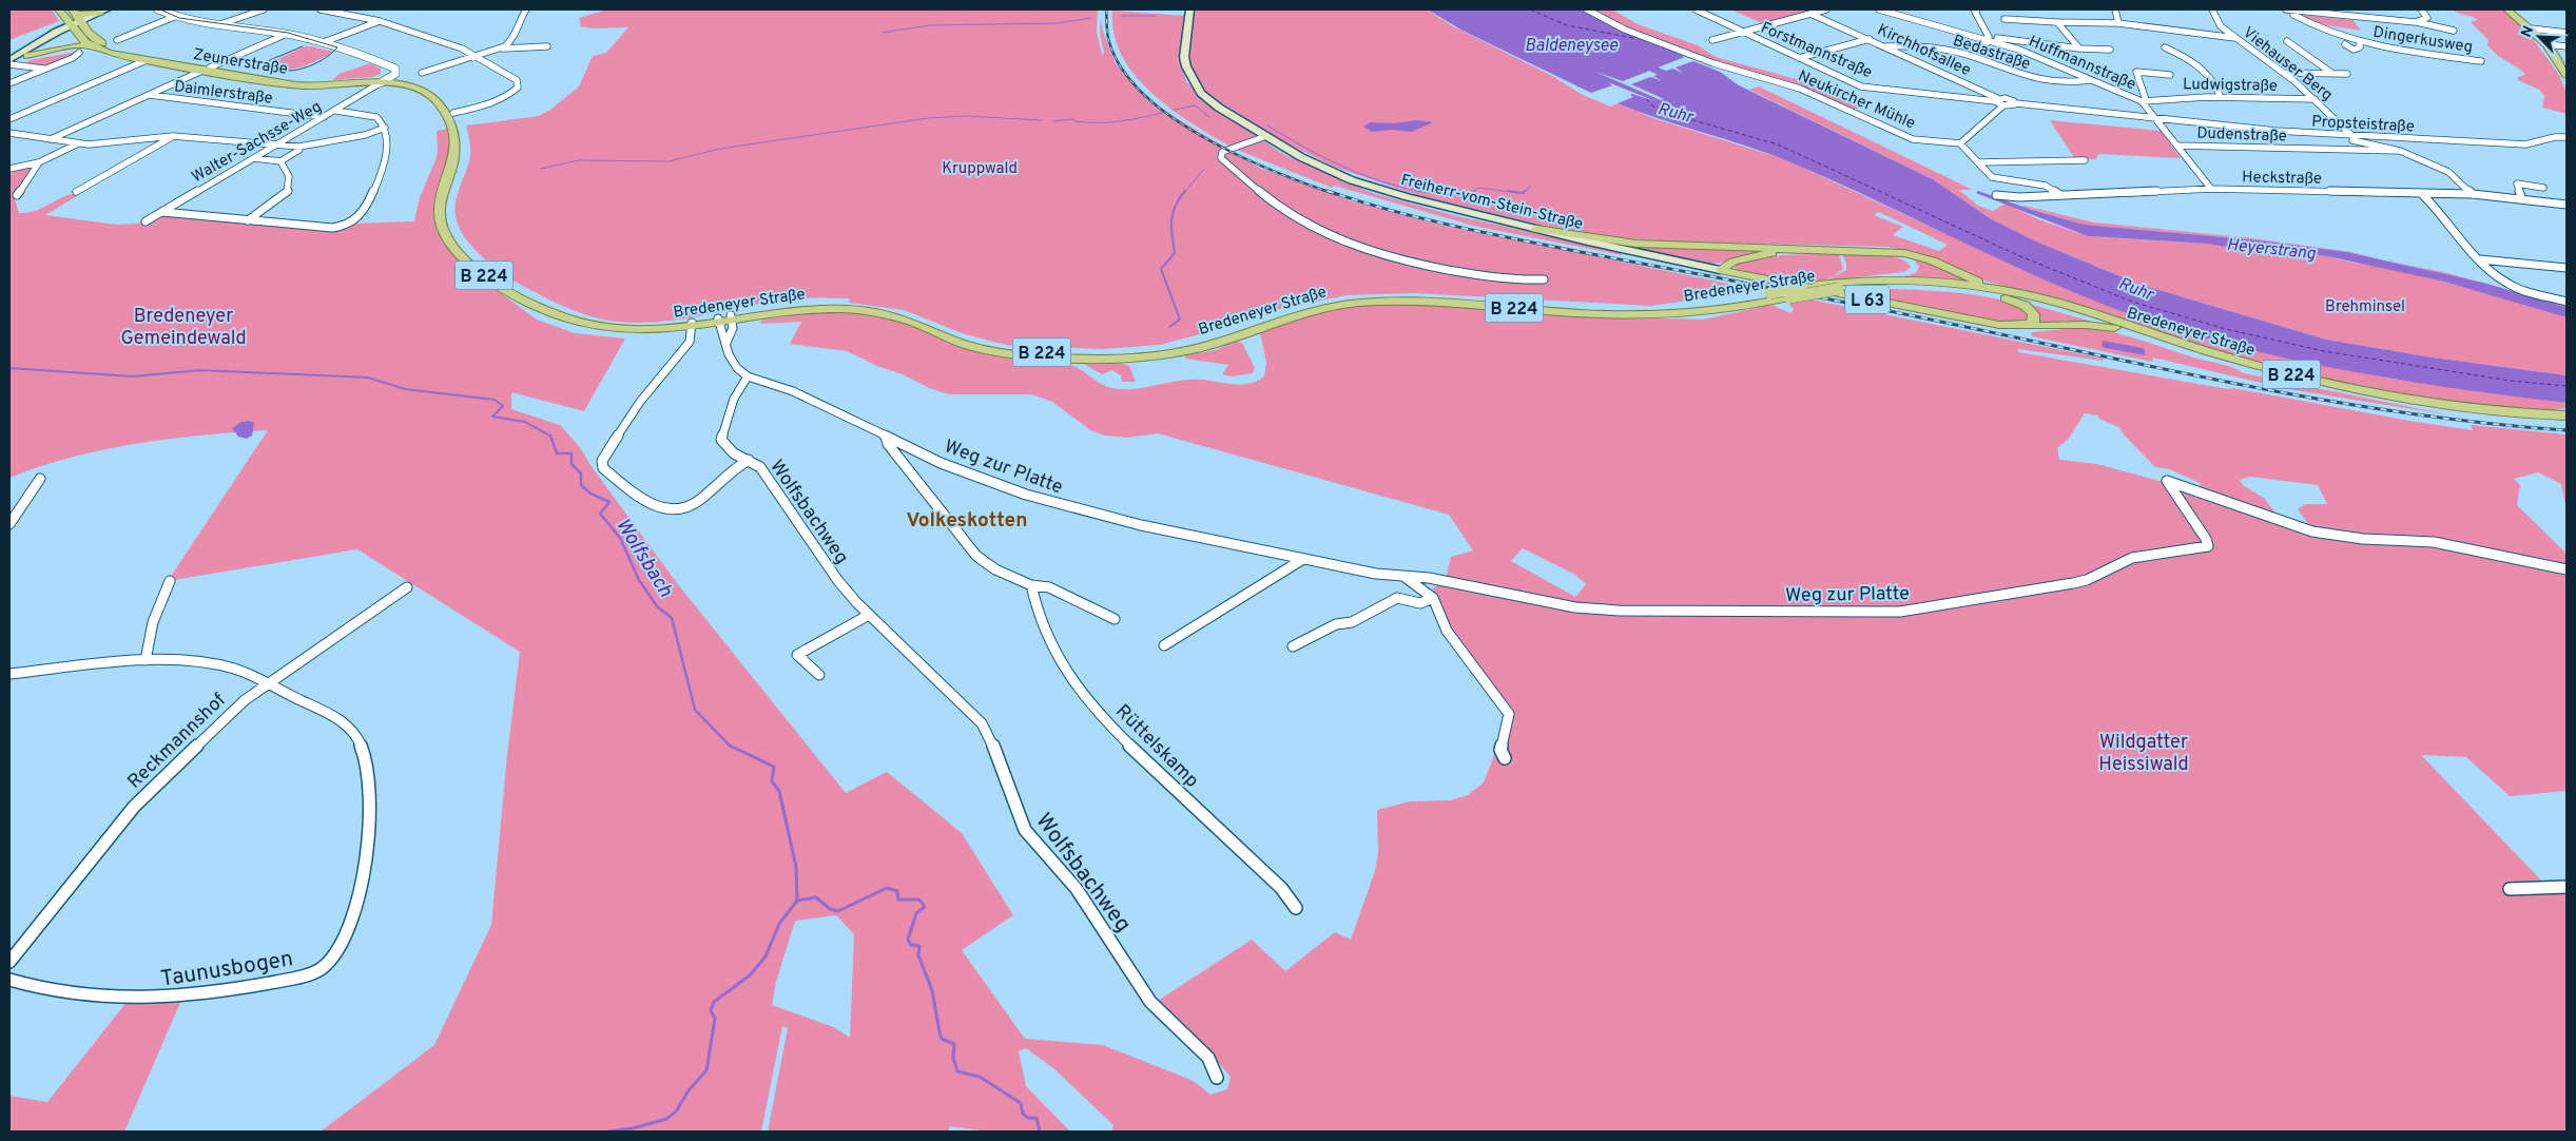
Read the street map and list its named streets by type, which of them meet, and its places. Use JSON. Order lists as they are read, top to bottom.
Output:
{
  "streets": {
    "main road": [
      "Zeunerstraße",
      "Freiherr-vom-Stein-Straße",
      "B 224",
      "Bredeneyer Straße",
      "L 63"
    ],
    "street": [
      "Dingerkusweg",
      "Forstmannstraße",
      "Kirchhofsallee",
      "Bedastraße",
      "Huffmannstraße",
      "Viehauser Berg",
      "Ludwigstraße",
      "Daimlerstraße",
      "Neukircher Mühle",
      "Propsteistraße",
      "Dudenstraße",
      "Walter-Sachsse-Weg",
      "Heckstraße",
      "Weg zur Platte",
      "Wolfsbachweg",
      "Reckmannshof",
      "Rüttelskamp",
      "Taunusbogen"
    ]
  },
  "crossings": [
    ["Forstmannstraße", "Kirchhofsallee"],
    ["Kirchhofsallee", "Bedastraße"],
    ["Bedastraße", "Huffmannstraße"],
    ["Zeunerstraße", "Walter-Sachsse-Weg"],
    ["Zeunerstraße", "B 224"],
    ["Zeunerstraße", "Bredeneyer Straße"],
    ["Huffmannstraße", "Ludwigstraße"],
    ["Huffmannstraße", "Propsteistraße"],
    ["Huffmannstraße", "Dudenstraße"],
    ["Huffmannstraße", "Heckstraße"],
    ["Viehauser Berg", "Ludwigstraße"],
    ["Viehauser Berg", "Propsteistraße"],
    ["Daimlerstraße", "Walter-Sachsse-Weg"],
    ["Walter-Sachsse-Weg", "Bredeneyer Straße"],
    ["Freiherr-vom-Stein-Straße", "L 63"],
    ["Bredeneyer Straße", "L 63"],
    ["Weg zur Platte", "Wolfsbachweg"],
    ["Reckmannshof", "Taunusbogen"]
  ],
  "districts": ["Volkeskotten"],
  "water": [
    "Baldeneysee",
    "Ruhr",
    "Heyerstrang",
    "Wolfsbach"
  ],
  "parks": [
    "Kruppwald",
    "Brehminsel",
    "Bredeneyer Gemeindewald",
    "Wildgatter Heissiwald"
  ],
  "north": "top left"
}
